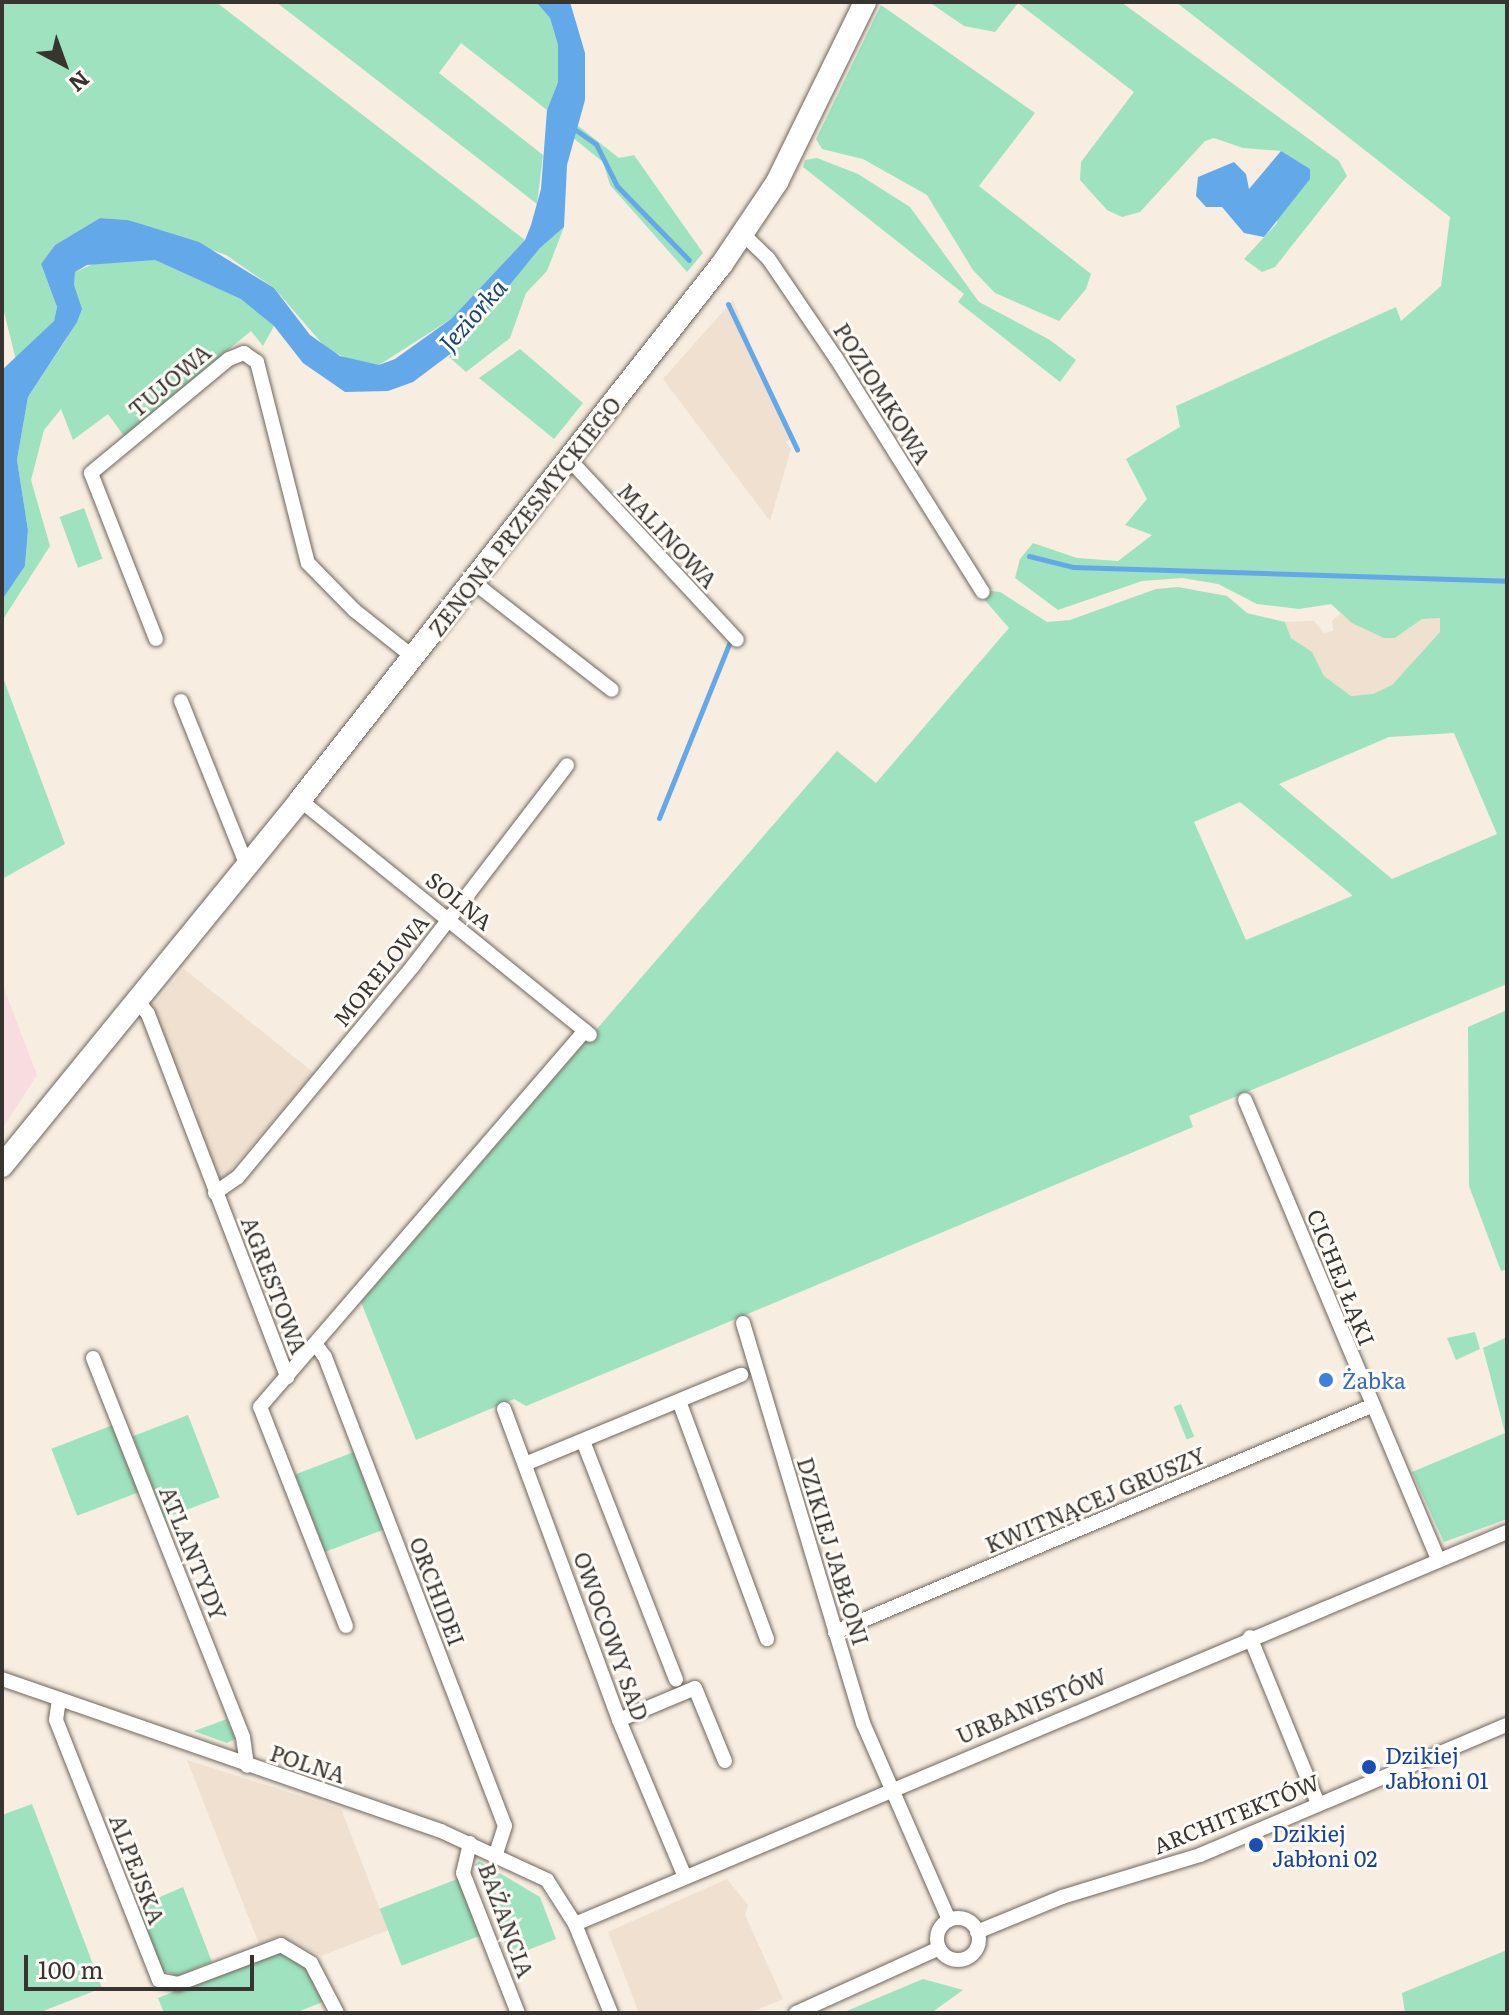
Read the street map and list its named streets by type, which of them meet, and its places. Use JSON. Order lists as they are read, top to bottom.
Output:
{
  "streets": {
    "main road": ["ZENONA PRZESMYCKIEGO"],
    "street": [
      "TUJOWA",
      "POZIOMKOWA",
      "MALINOWA",
      "SOLNA",
      "MORELOWA",
      "CICHEJ ŁĄKI",
      "AGRESTOWA",
      "KWITNĄCEJ GRUSZY",
      "DZIKIEJ JABŁONI",
      "ATLANTYDY",
      "ORCHIDEI",
      "OWOCOWY SAD",
      "URBANISTÓW",
      "POLNA",
      "ARCHITEKTÓW",
      "ALPEJSKA",
      "BAŻANCIA"
    ]
  },
  "crossings": [
    ["TUJOWA", "ZENONA PRZESMYCKIEGO"],
    ["POZIOMKOWA", "ZENONA PRZESMYCKIEGO"],
    ["ZENONA PRZESMYCKIEGO", "MALINOWA"],
    ["ZENONA PRZESMYCKIEGO", "SOLNA"],
    ["ZENONA PRZESMYCKIEGO", "AGRESTOWA"],
    ["SOLNA", "MORELOWA"],
    ["SOLNA", "ORCHIDEI"],
    ["MORELOWA", "AGRESTOWA"],
    ["CICHEJ ŁĄKI", "KWITNĄCEJ GRUSZY"],
    ["CICHEJ ŁĄKI", "URBANISTÓW"],
    ["KWITNĄCEJ GRUSZY", "DZIKIEJ JABŁONI"],
    ["DZIKIEJ JABŁONI", "URBANISTÓW"],
    ["DZIKIEJ JABŁONI", "ARCHITEKTÓW"],
    ["ATLANTYDY", "POLNA"],
    ["ORCHIDEI", "POLNA"],
    ["OWOCOWY SAD", "URBANISTÓW"],
    ["URBANISTÓW", "POLNA"],
    ["POLNA", "ALPEJSKA"],
    ["POLNA", "BAŻANCIA"]
  ],
  "water": ["Jeziorka"],
  "places": ["Żabka", "Dzikiej Jabłoni 01", "Dzikiej Jabłoni 02"],
  "scale_bar": "100 m",
  "north": "bottom right"
}
